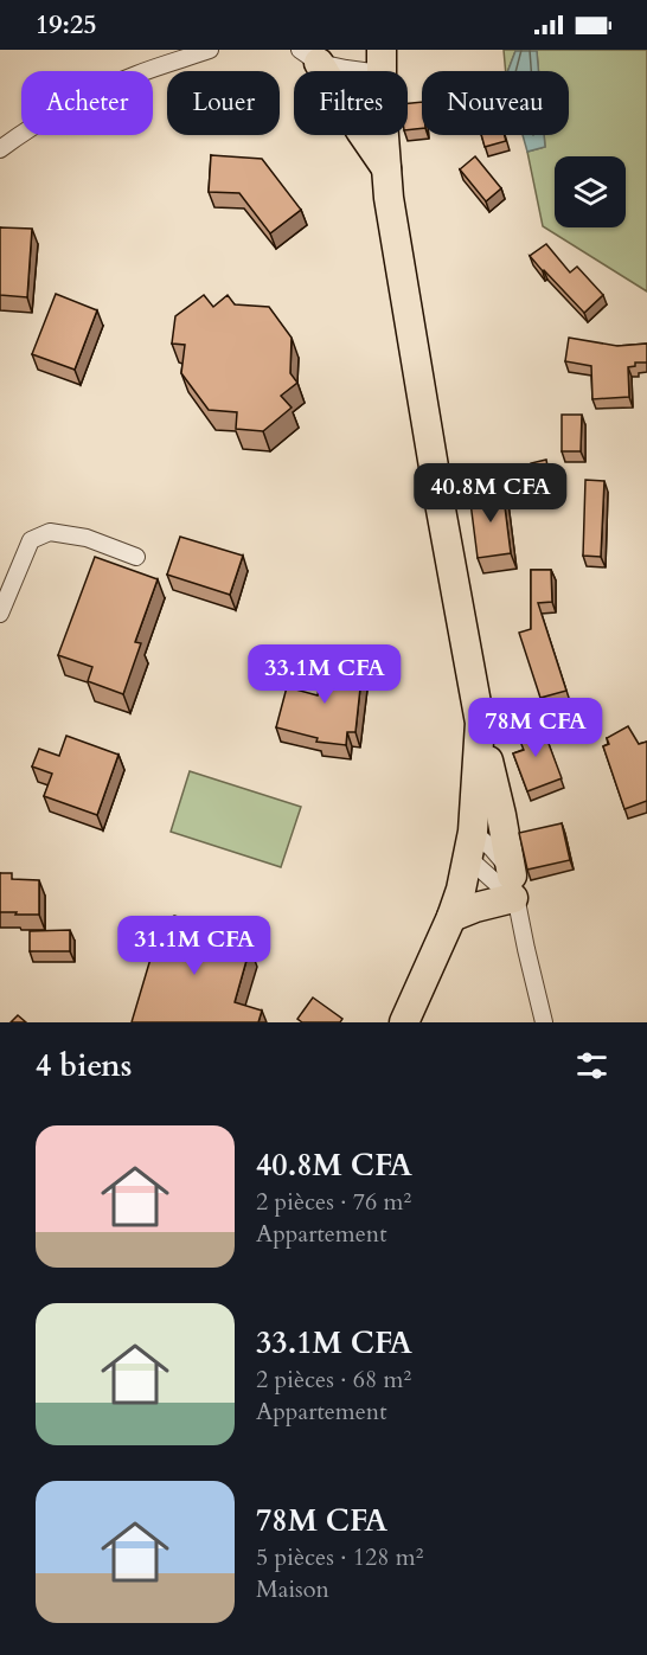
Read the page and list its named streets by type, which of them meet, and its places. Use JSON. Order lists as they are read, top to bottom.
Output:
{
  "page": {
    "status": "19:25",
    "chip": [
      "Acheter",
      "Louer",
      "Filtres",
      "Nouveau"
    ],
    "price": [
      "40.8M CFA",
      "33.1M CFA",
      "78M CFA",
      "31.1M CFA"
    ],
    "heading": "4 biens",
    "list": [
      {
        "name": "40.8M CFA",
        "note": "2 pièces · 76 m² · Appartement"
      },
      {
        "name": "33.1M CFA",
        "note": "2 pièces · 68 m² · Appartement"
      },
      {
        "name": "78M CFA",
        "note": "5 pièces · 128 m² · Maison"
      }
    ]
  }
}
